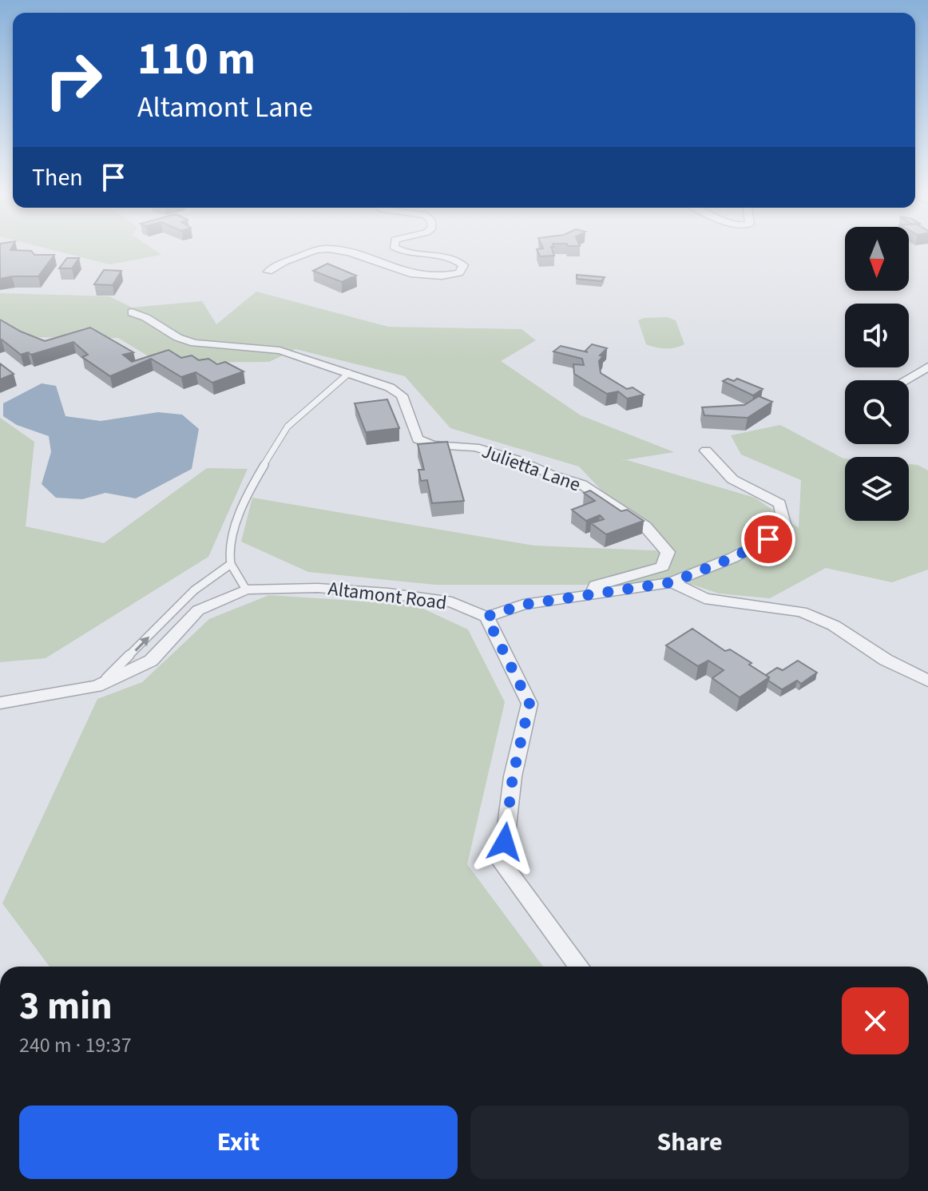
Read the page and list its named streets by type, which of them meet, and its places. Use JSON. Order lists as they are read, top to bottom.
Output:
{
  "streets": {
    "street": ["Julietta Lane", "Altamont Road"]
  },
  "north": "bottom",
  "page": {
    "turn": ["110 m", "Altamont Lane"],
    "then": "Then",
    "heading": ["3 min", "240 m · 19:37"],
    "buttons": ["Exit", "Share"]
  }
}
